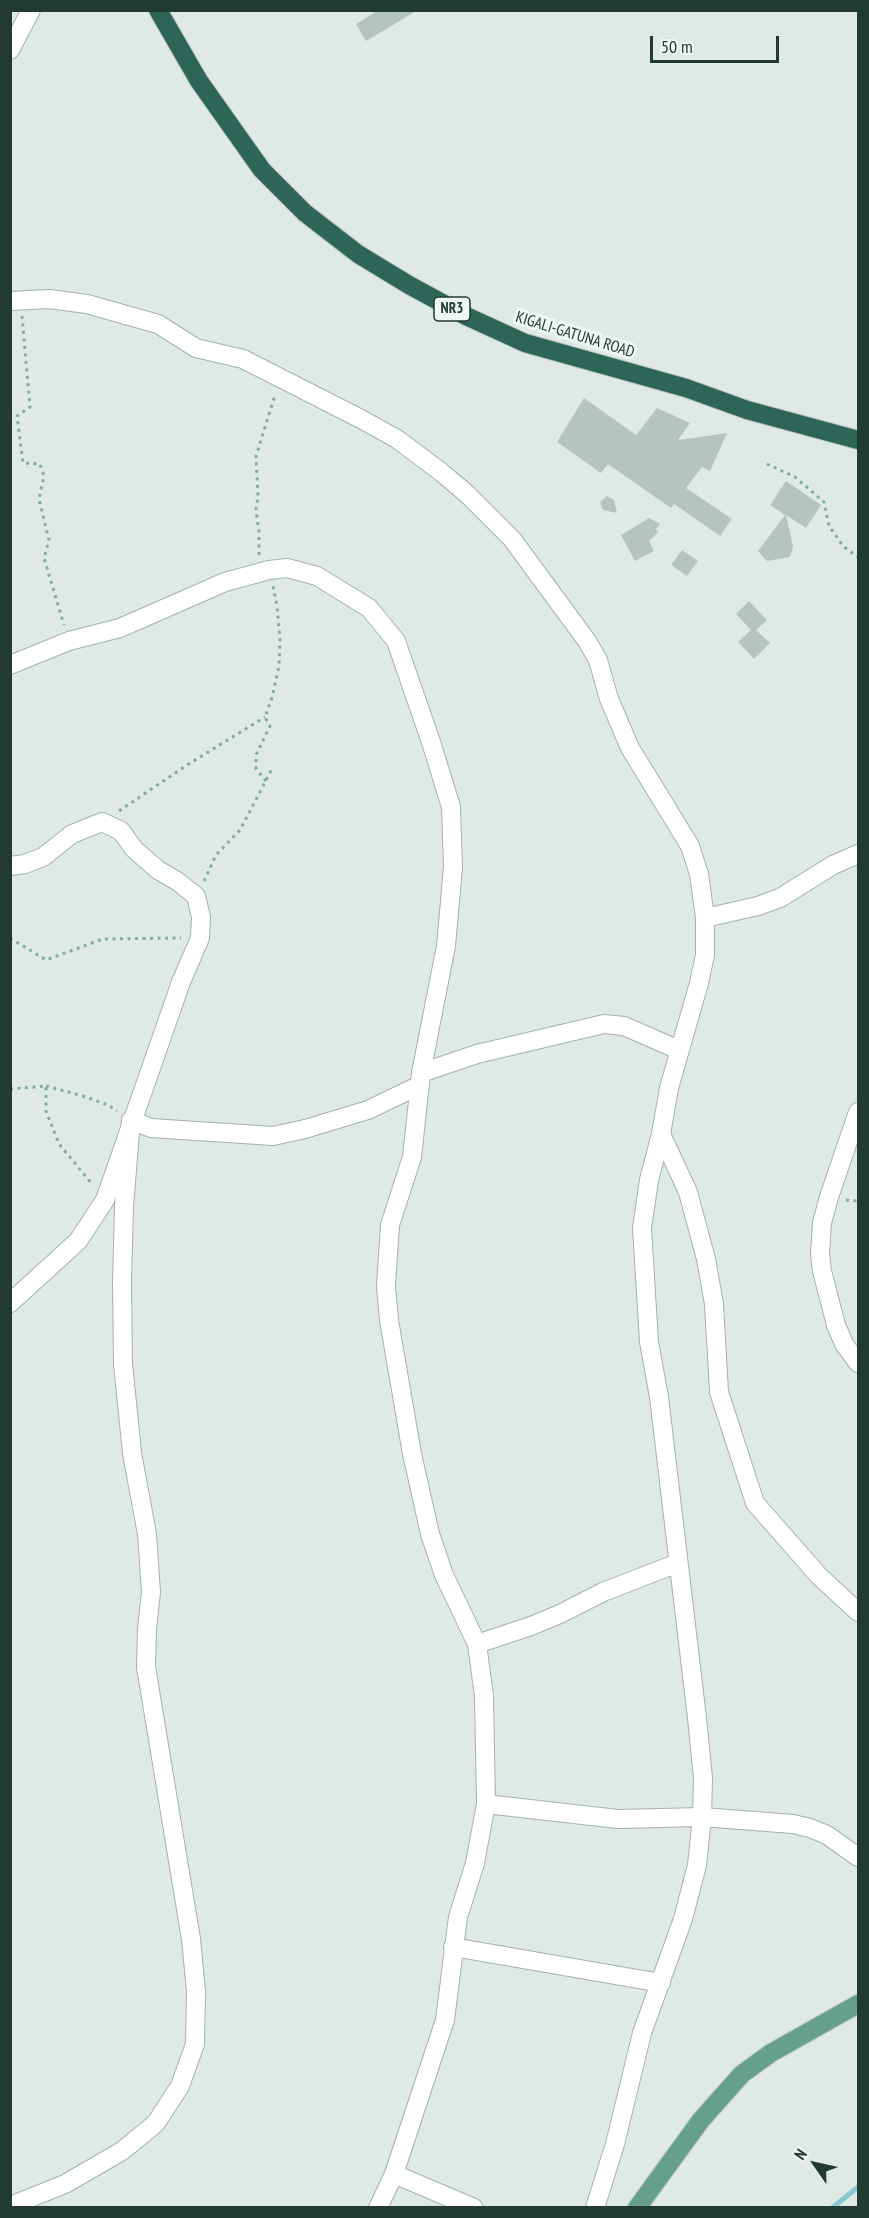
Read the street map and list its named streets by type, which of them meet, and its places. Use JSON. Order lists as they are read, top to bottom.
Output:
{
  "streets": {
    "highway": ["NR3", "KIGALI-GATUNA ROAD"]
  },
  "scale_bar": "50 m",
  "north": "top left"
}
